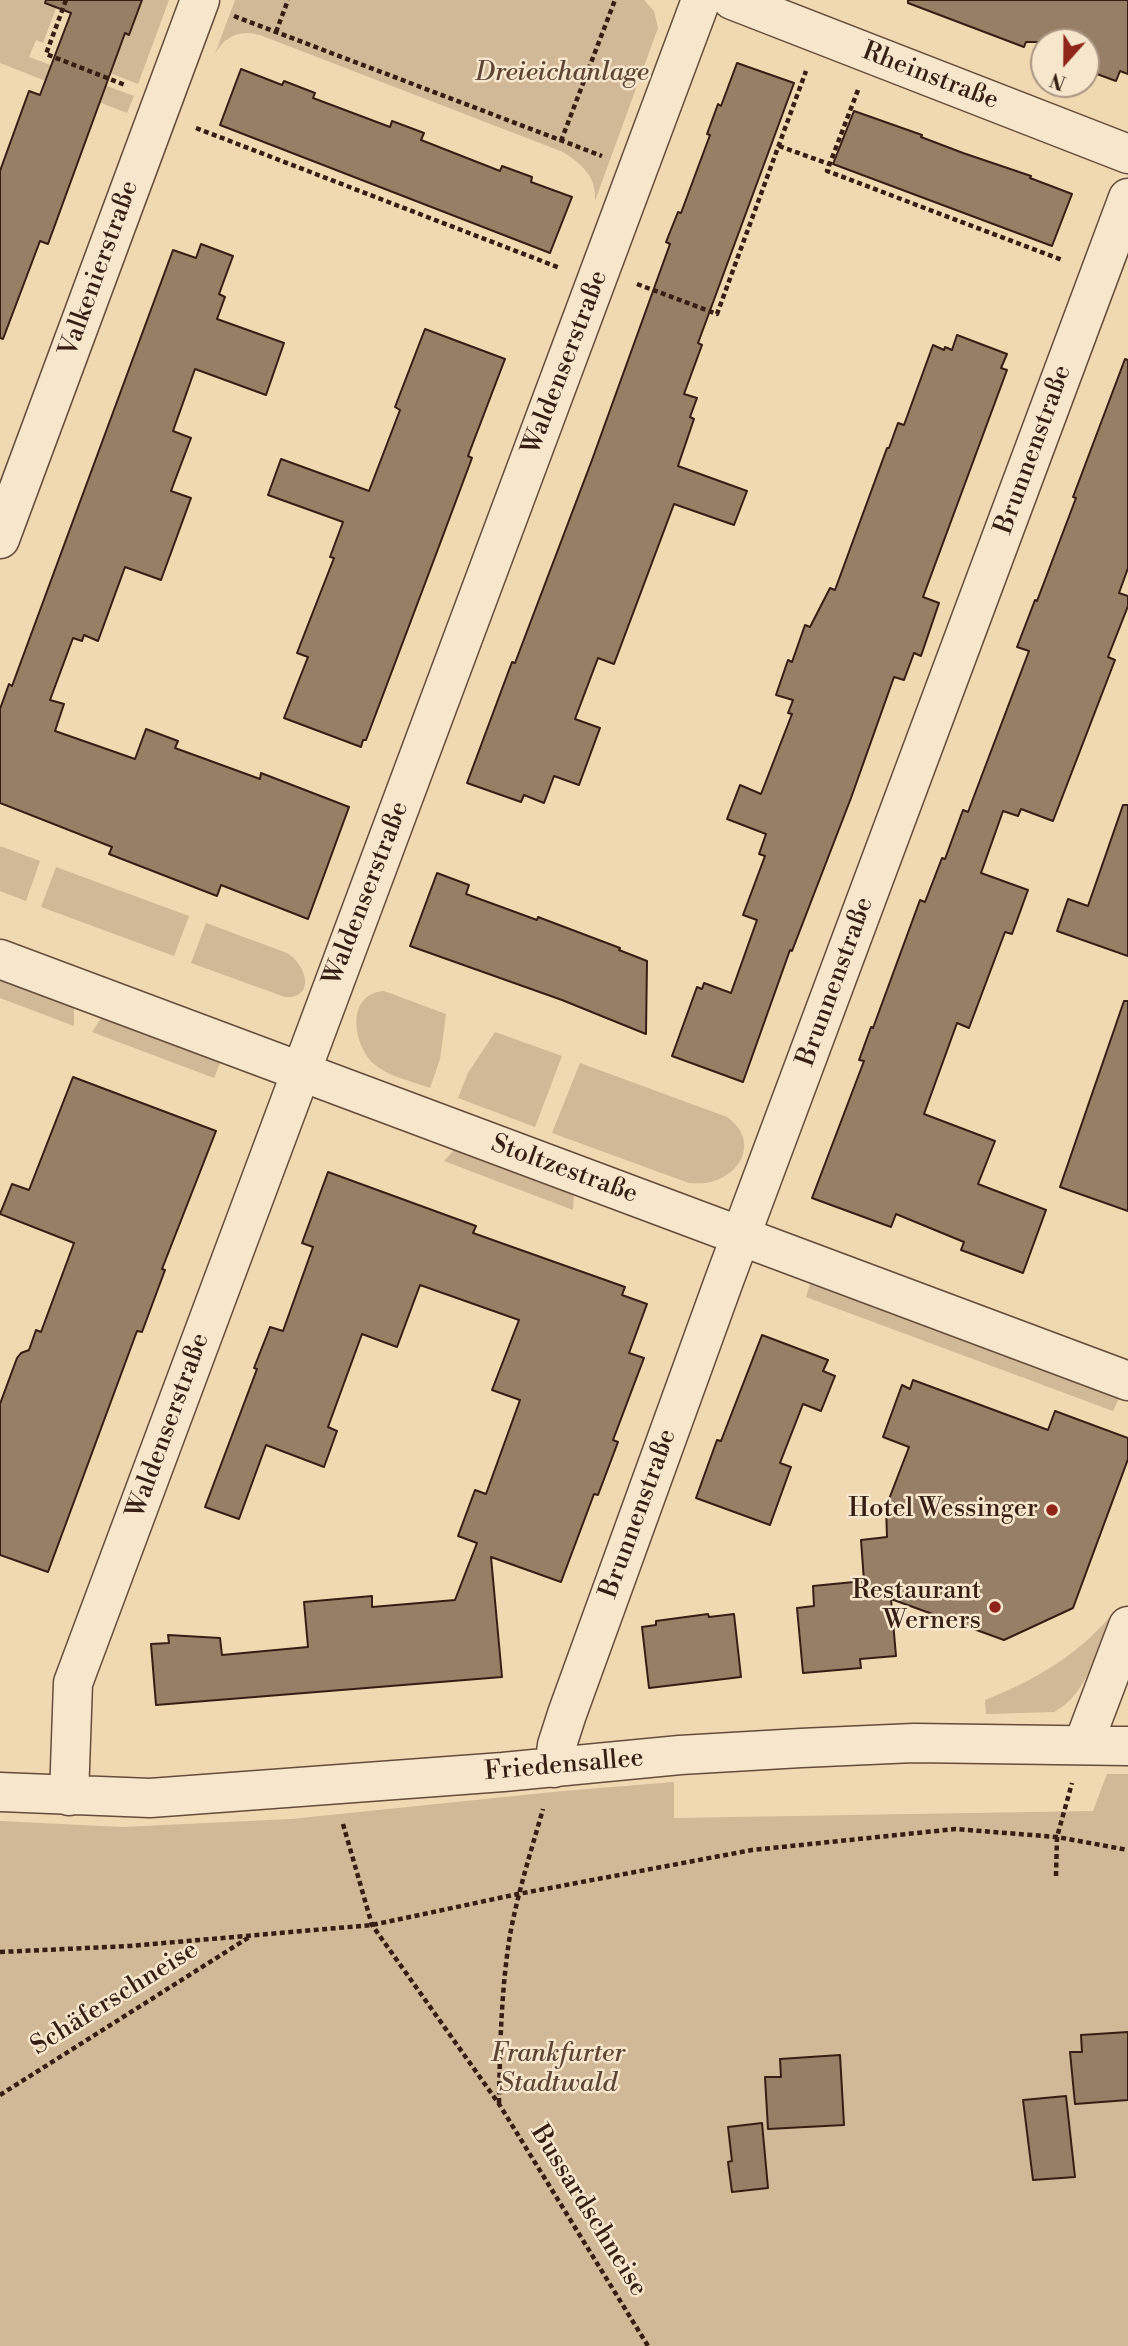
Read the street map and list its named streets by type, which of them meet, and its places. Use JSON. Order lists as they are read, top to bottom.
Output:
{
  "streets": {
    "street": [
      "Rheinstraße",
      "Valkenierstraße",
      "Waldenserstraße",
      "Brunnenstraße",
      "Stoltzestraße",
      "Friedensallee"
    ],
    "path": ["Schäferschneise", "Bussardschneise"]
  },
  "crossings": [
    ["Waldenserstraße", "Stoltzestraße"],
    ["Waldenserstraße", "Friedensallee"],
    ["Brunnenstraße", "Stoltzestraße"],
    ["Brunnenstraße", "Friedensallee"]
  ],
  "parks": ["Dreieichanlage", "Frankfurter Stadtwald"],
  "places": ["Hotel Wessinger", "Restaurant Werners"],
  "north": "bottom"
}
